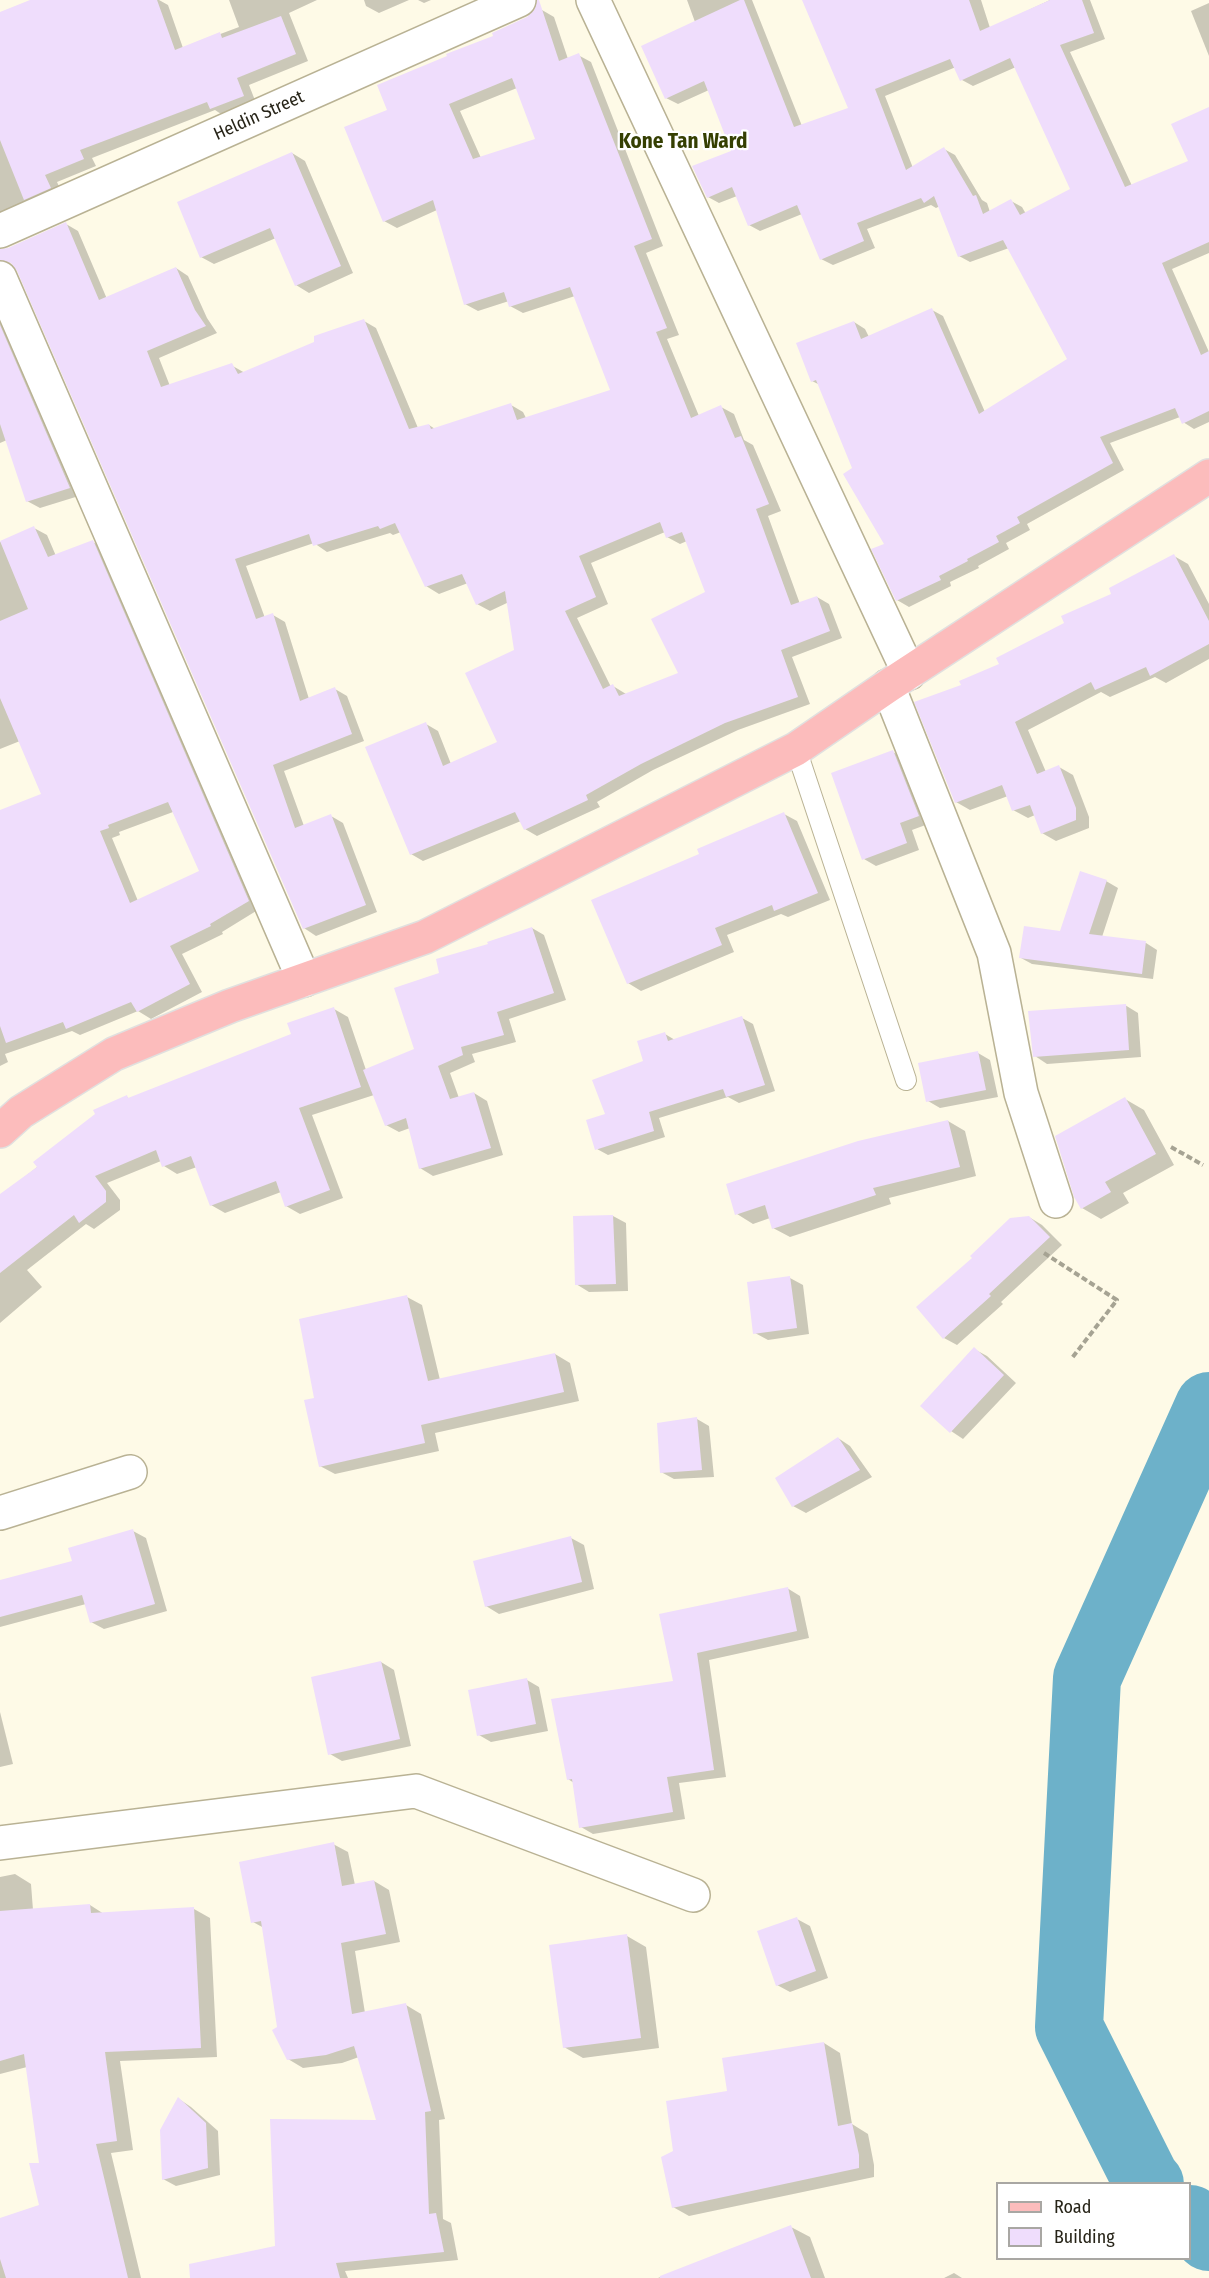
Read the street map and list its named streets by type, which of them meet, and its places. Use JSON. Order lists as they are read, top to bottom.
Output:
{
  "streets": {
    "street": ["Heldin Street"]
  },
  "districts": ["Kone Tan Ward"],
  "legend": ["Road", "Building"]
}
